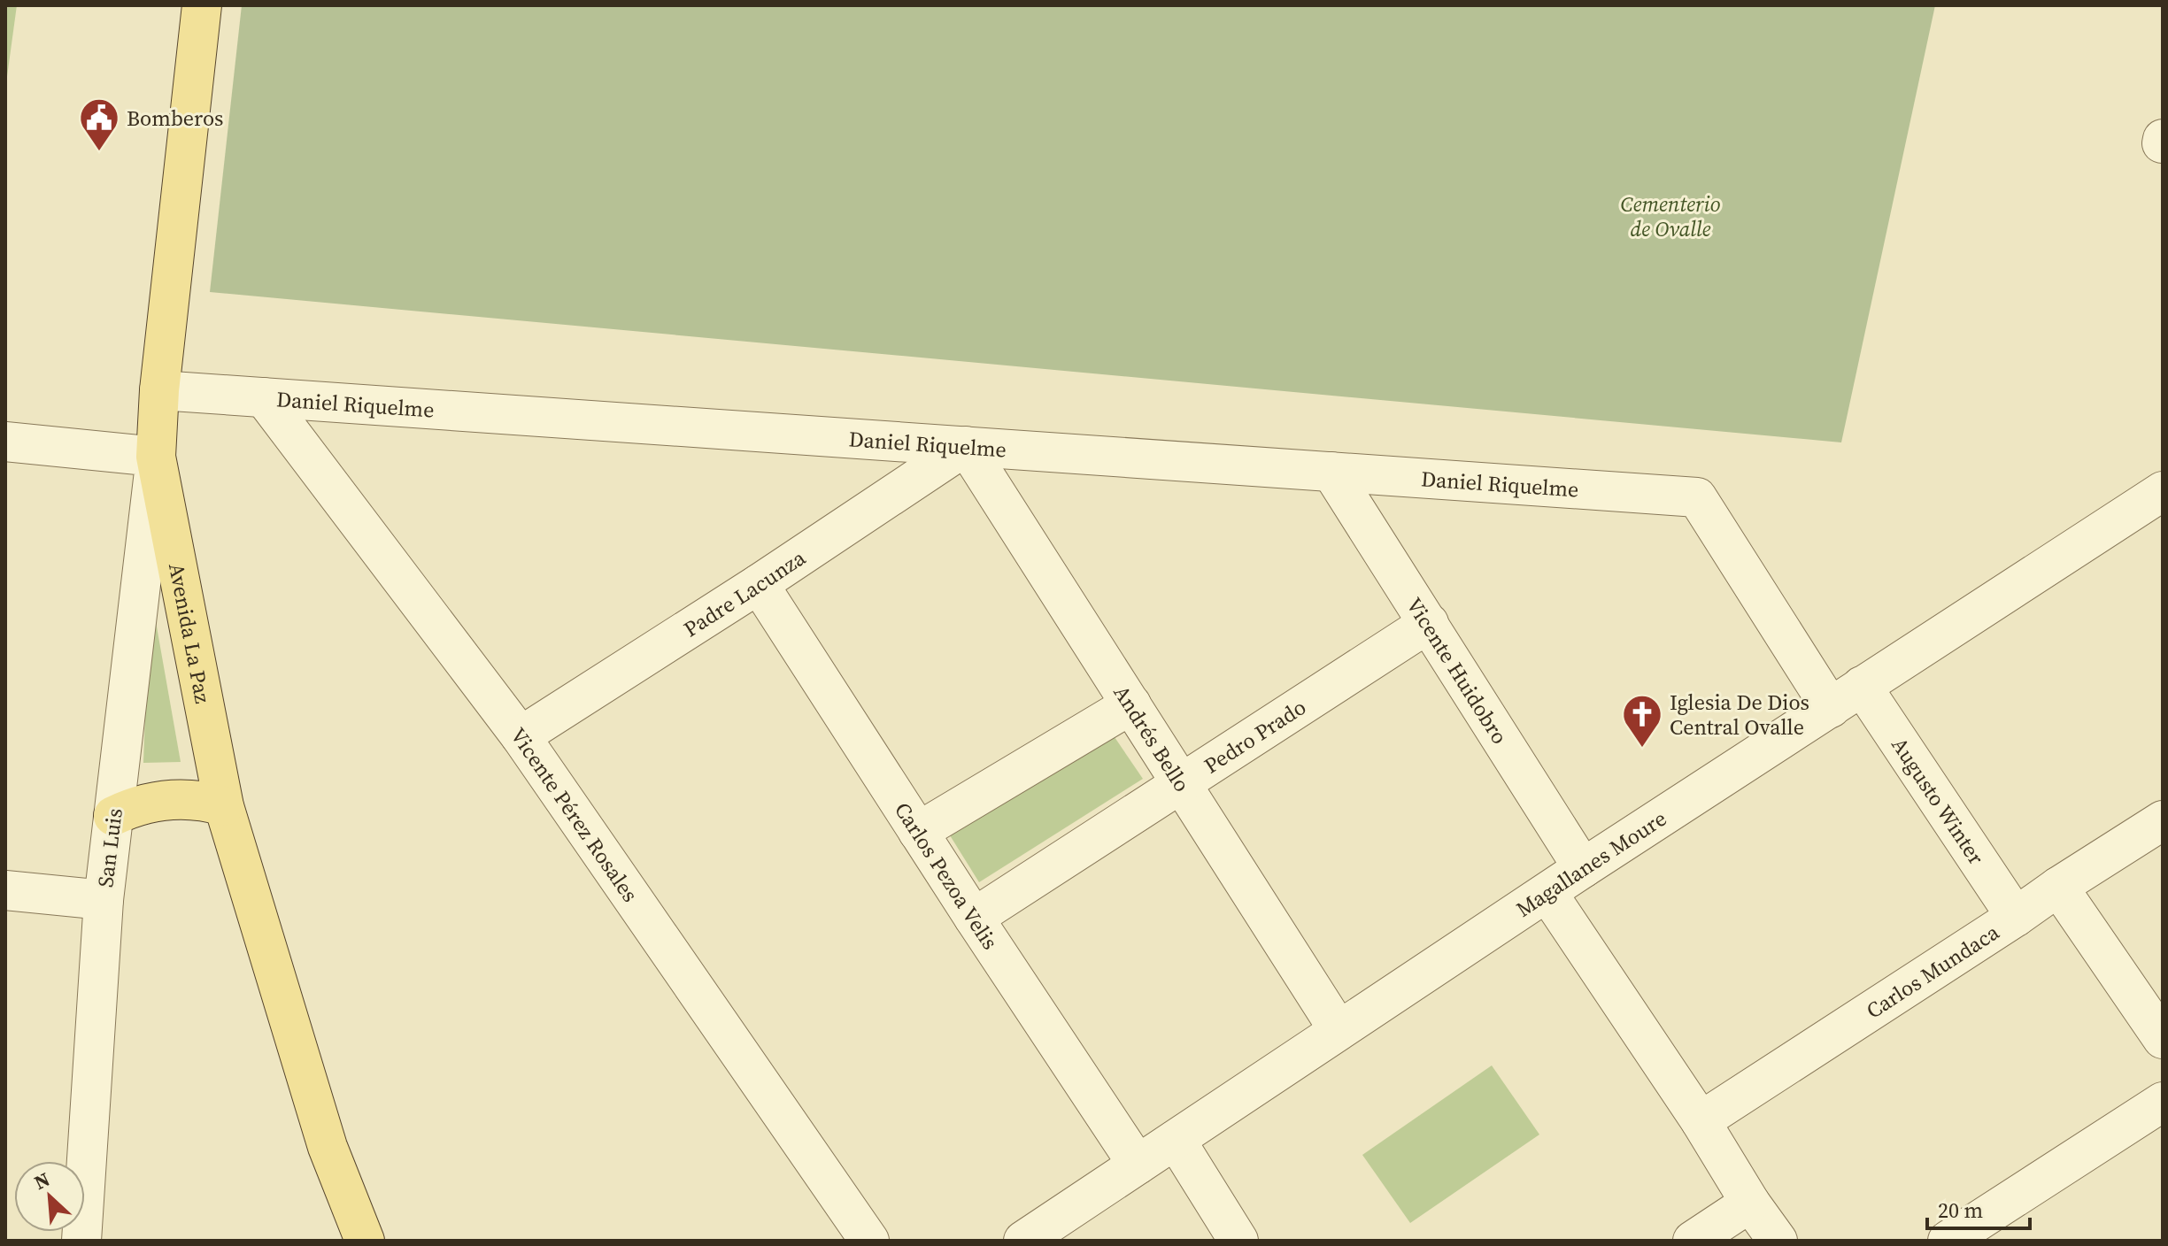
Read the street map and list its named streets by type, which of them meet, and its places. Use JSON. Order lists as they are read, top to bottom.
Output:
{
  "streets": {
    "main road": ["Avenida La Paz"],
    "street": [
      "Daniel Riquelme",
      "Padre Lacunza",
      "Vicente Huidobro",
      "Pedro Prado",
      "Andrés Bello",
      "Augusto Winter",
      "Vicente Pérez Rosales",
      "San Luis",
      "Magallanes Moure",
      "Carlos Pezoa Velis",
      "Carlos Mundaca"
    ]
  },
  "crossings": [
    ["Daniel Riquelme", "Padre Lacunza"],
    ["Daniel Riquelme", "Avenida La Paz"],
    ["Daniel Riquelme", "Vicente Huidobro"],
    ["Daniel Riquelme", "Andrés Bello"],
    ["Daniel Riquelme", "Vicente Pérez Rosales"],
    ["Daniel Riquelme", "Magallanes Moure"],
    ["Padre Lacunza", "Andrés Bello"],
    ["Padre Lacunza", "Vicente Pérez Rosales"],
    ["Padre Lacunza", "Carlos Pezoa Velis"],
    ["Avenida La Paz", "San Luis"],
    ["Vicente Huidobro", "Pedro Prado"],
    ["Vicente Huidobro", "Magallanes Moure"],
    ["Pedro Prado", "Andrés Bello"],
    ["Pedro Prado", "Carlos Pezoa Velis"],
    ["Andrés Bello", "Magallanes Moure"],
    ["Augusto Winter", "Magallanes Moure"],
    ["Augusto Winter", "Carlos Mundaca"],
    ["Magallanes Moure", "Carlos Pezoa Velis"]
  ],
  "parks": ["Cementerio de Ovalle"],
  "places": {
    "public building": ["Bomberos"],
    "church": ["Iglesia De Dios Central Ovalle"]
  },
  "scale_bar": "20 m",
  "north": "top left"
}
